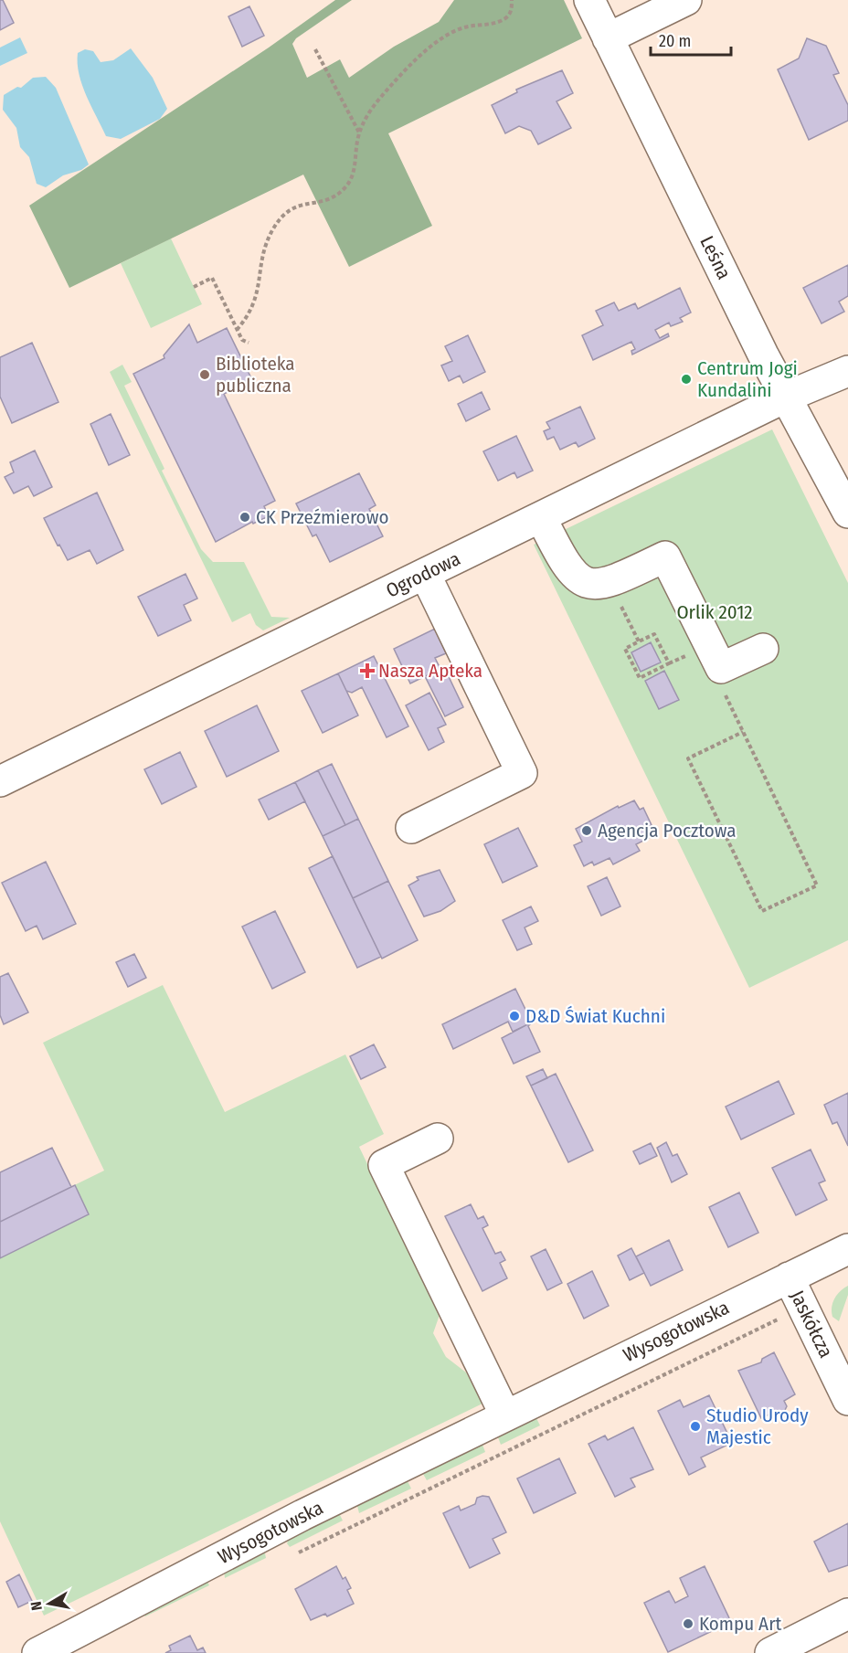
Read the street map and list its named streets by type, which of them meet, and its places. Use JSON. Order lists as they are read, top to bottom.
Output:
{
  "streets": {
    "street": [
      "Leśna",
      "Ogrodowa",
      "Jaskółcza",
      "Wysogotowska"
    ]
  },
  "crossings": [
    ["Leśna", "Ogrodowa"],
    ["Jaskółcza", "Wysogotowska"]
  ],
  "parks": ["Orlik 2012"],
  "places": {
    "other": [
      "Biblioteka publiczna",
      "Centrum Jogi Kundalini",
      "CK Przeźmierowo",
      "Agencja Pocztowa",
      "D&D Świat Kuchni",
      "Studio Urody Majestic",
      "Kompu Art"
    ],
    "health": ["Nasza Apteka"]
  },
  "scale_bar": "20 m",
  "north": "left"
}
